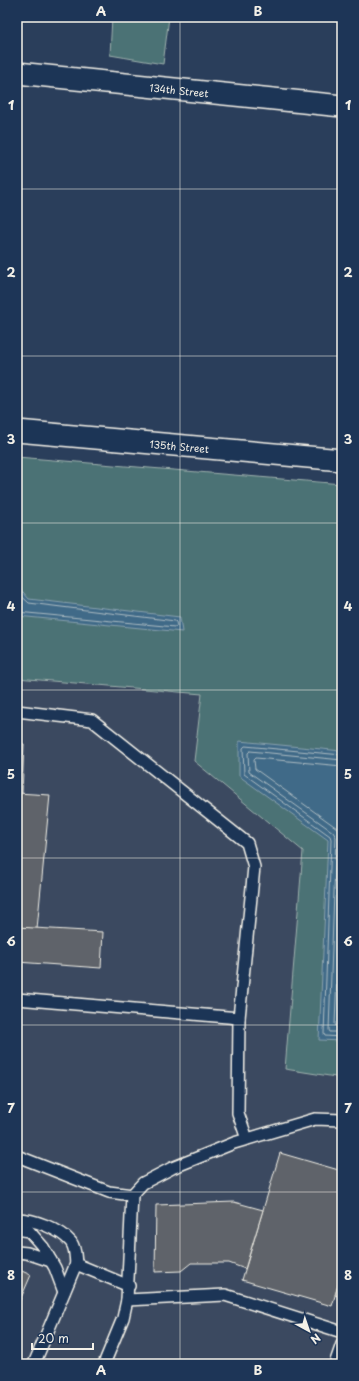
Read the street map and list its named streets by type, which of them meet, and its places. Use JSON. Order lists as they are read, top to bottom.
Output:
{
  "streets": {
    "street": ["134th Street", "135th Street"]
  },
  "scale_bar": "20 m",
  "north": "bottom right",
  "grid": {
    "columns": ["A", "B"],
    "rows": [
      "1",
      "2",
      "3",
      "4",
      "5",
      "6",
      "7",
      "8"
    ]
  }
}
